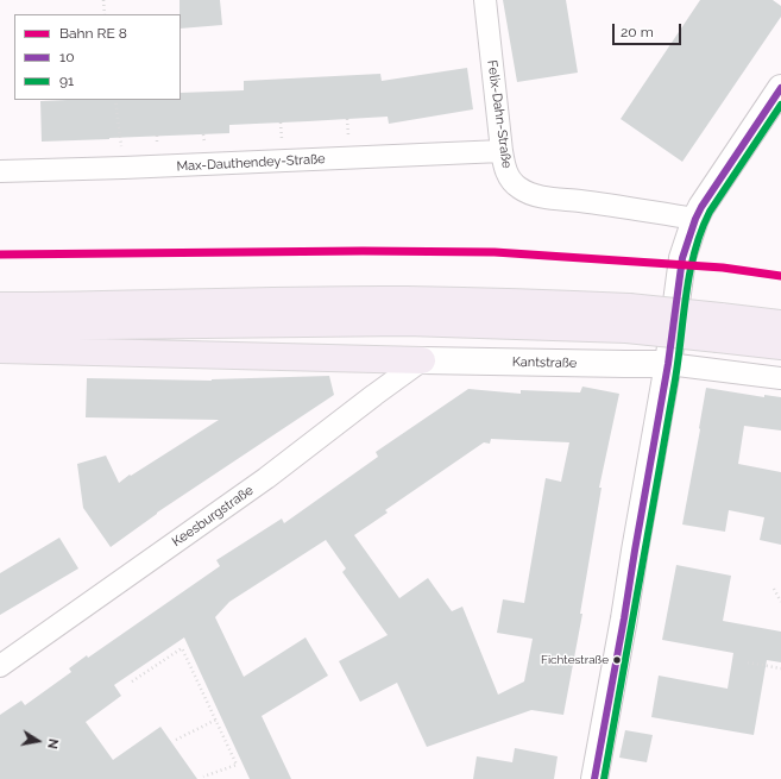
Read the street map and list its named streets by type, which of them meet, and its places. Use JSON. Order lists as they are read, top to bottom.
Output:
{
  "streets": {
    "street": [
      "Felix-Dahn-Straße",
      "Max-Dauthendey-Straße",
      "Kantstraße",
      "Keesburgstraße"
    ]
  },
  "crossings": [
    ["Felix-Dahn-Straße", "Max-Dauthendey-Straße"],
    ["Kantstraße", "Keesburgstraße"]
  ],
  "places": ["Fichtestraße"],
  "lines": ["transit line 10", "transit line 91"],
  "legend": ["Bahn RE 8", "10", "91"],
  "scale_bar": "20 m",
  "north": "right"
}
